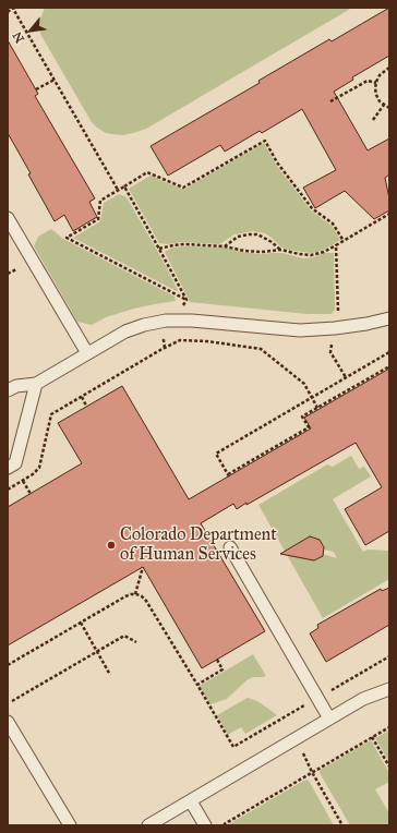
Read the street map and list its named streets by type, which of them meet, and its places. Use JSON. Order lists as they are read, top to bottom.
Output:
{
  "places": ["Colorado Department of Human Services"],
  "north": "bottom left"
}
